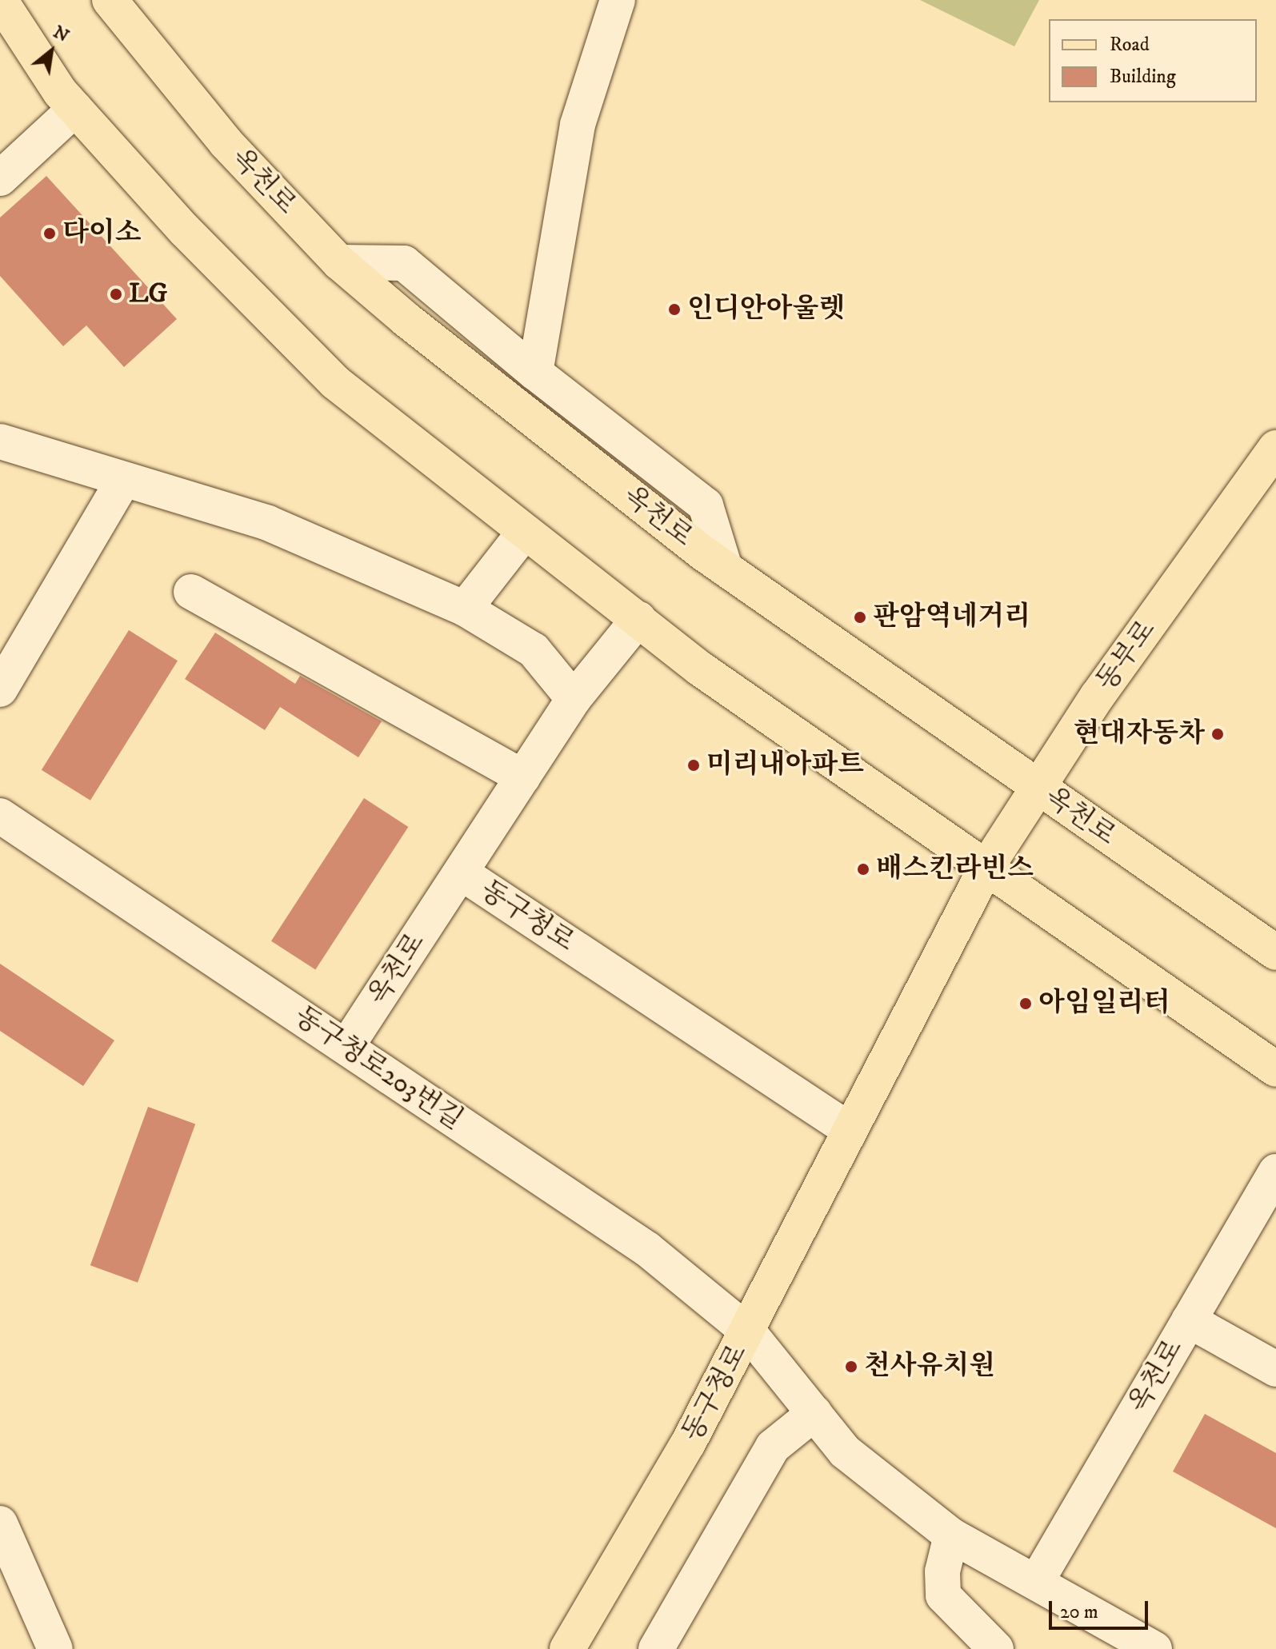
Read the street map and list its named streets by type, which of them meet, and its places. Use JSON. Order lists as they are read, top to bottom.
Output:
{
  "streets": {
    "main road": ["옥천로", "동부로", "동구청로"],
    "street": ["동구청로203번길"]
  },
  "crossings": [
    ["옥천로", "동부로"],
    ["옥천로", "동구청로"],
    ["옥천로", "동구청로203번길"],
    ["동부로", "동구청로"],
    ["동구청로", "동구청로203번길"]
  ],
  "places": [
    "다이소",
    "LG",
    "인디안아울렛",
    "판암역네거리",
    "현대자동차",
    "미리내아파트",
    "배스킨라빈스",
    "아임일리터",
    "천사유치원"
  ],
  "legend": ["Road", "Building"],
  "scale_bar": "20 m",
  "north": "top right"
}
